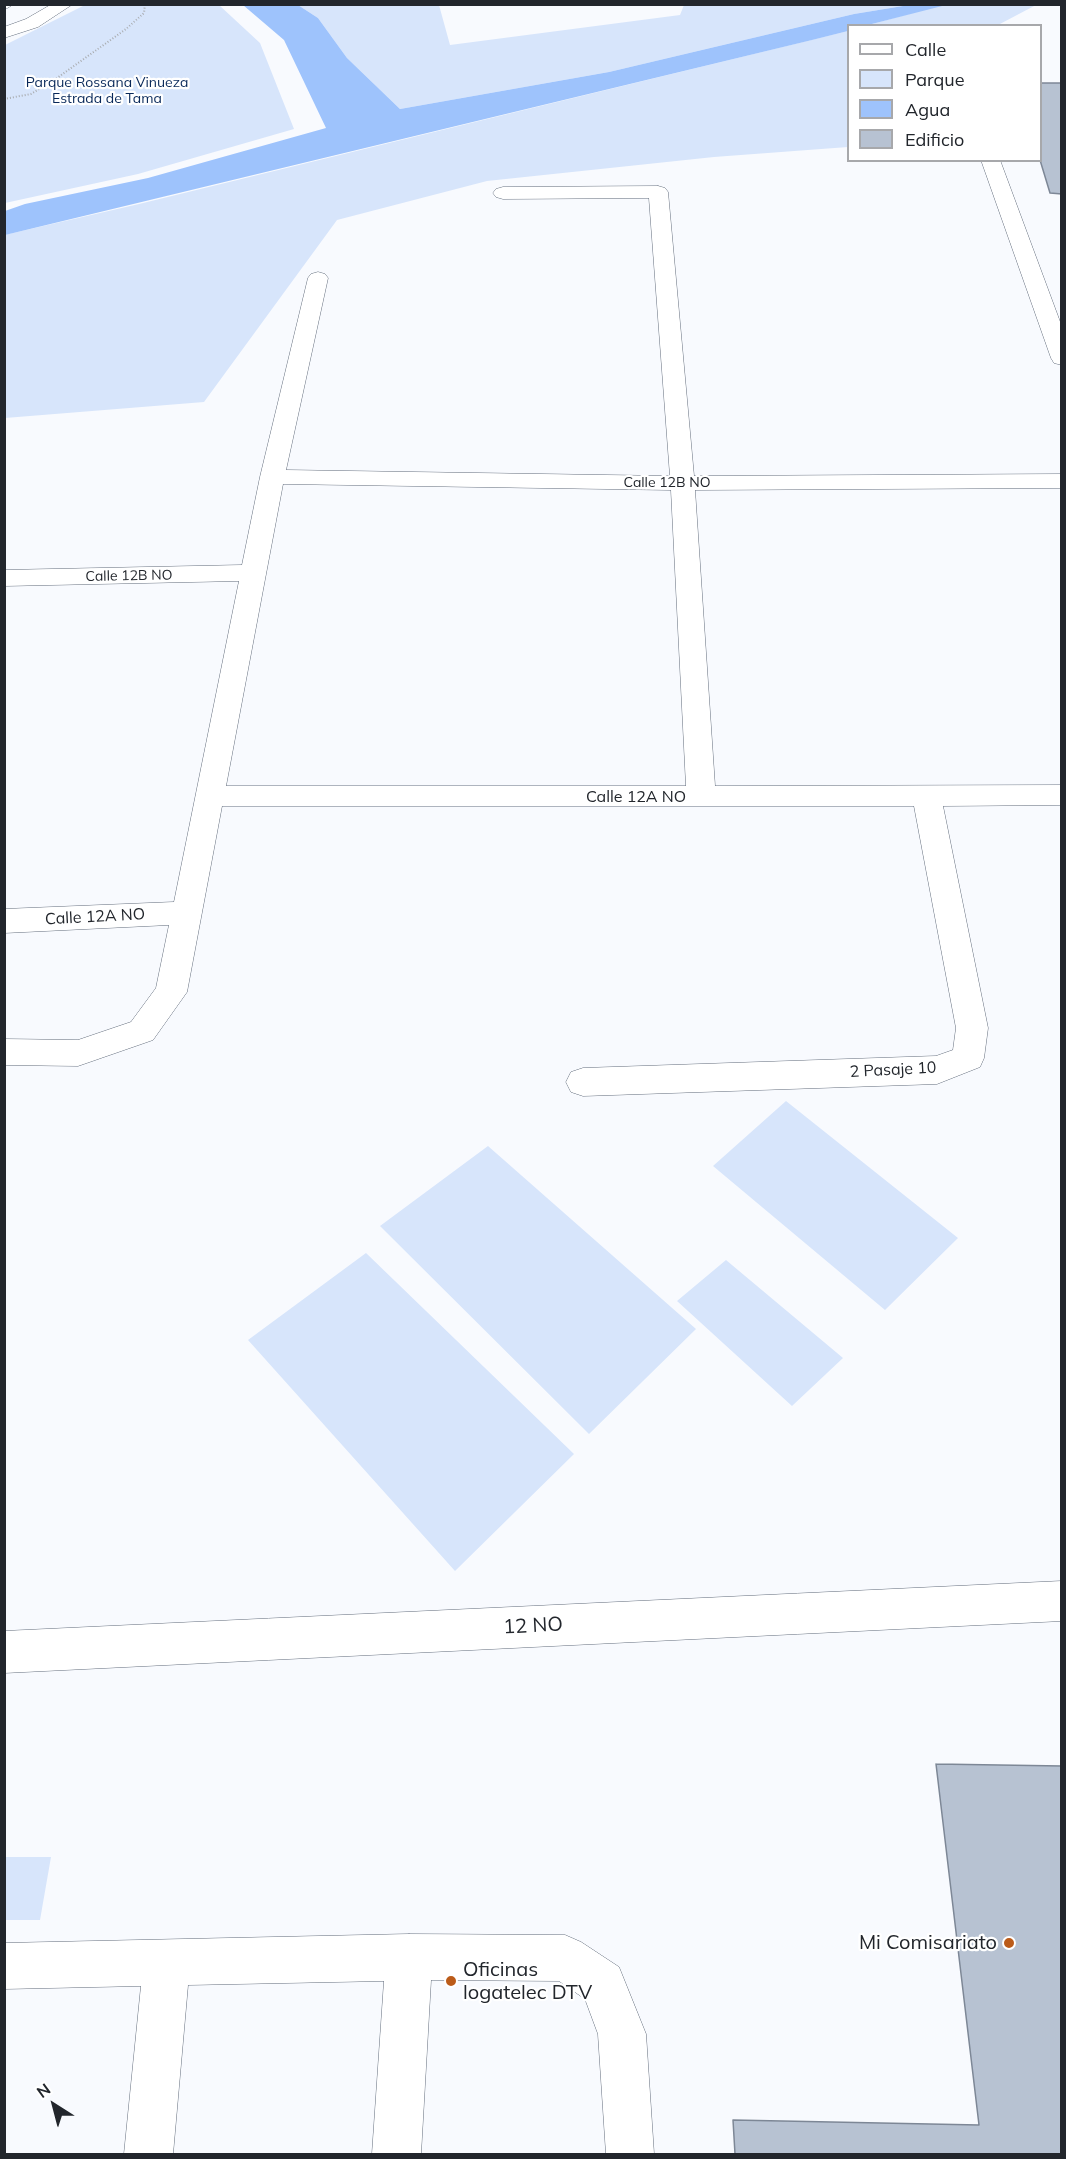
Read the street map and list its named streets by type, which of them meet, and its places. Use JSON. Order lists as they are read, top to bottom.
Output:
{
  "streets": {
    "street": [
      "Calle 12B NO",
      "Calle 12A NO",
      "2 Pasaje 10",
      "12 NO"
    ]
  },
  "crossings": [
    ["Calle 12A NO", "2 Pasaje 10"]
  ],
  "parks": ["Parque Rossana Vinueza Estrada de Tama"],
  "places": ["Mi Comisariato", "Oficinas logatelec DTV"],
  "legend": [
    "Calle",
    "Parque",
    "Agua",
    "Edificio"
  ],
  "north": "top left"
}
